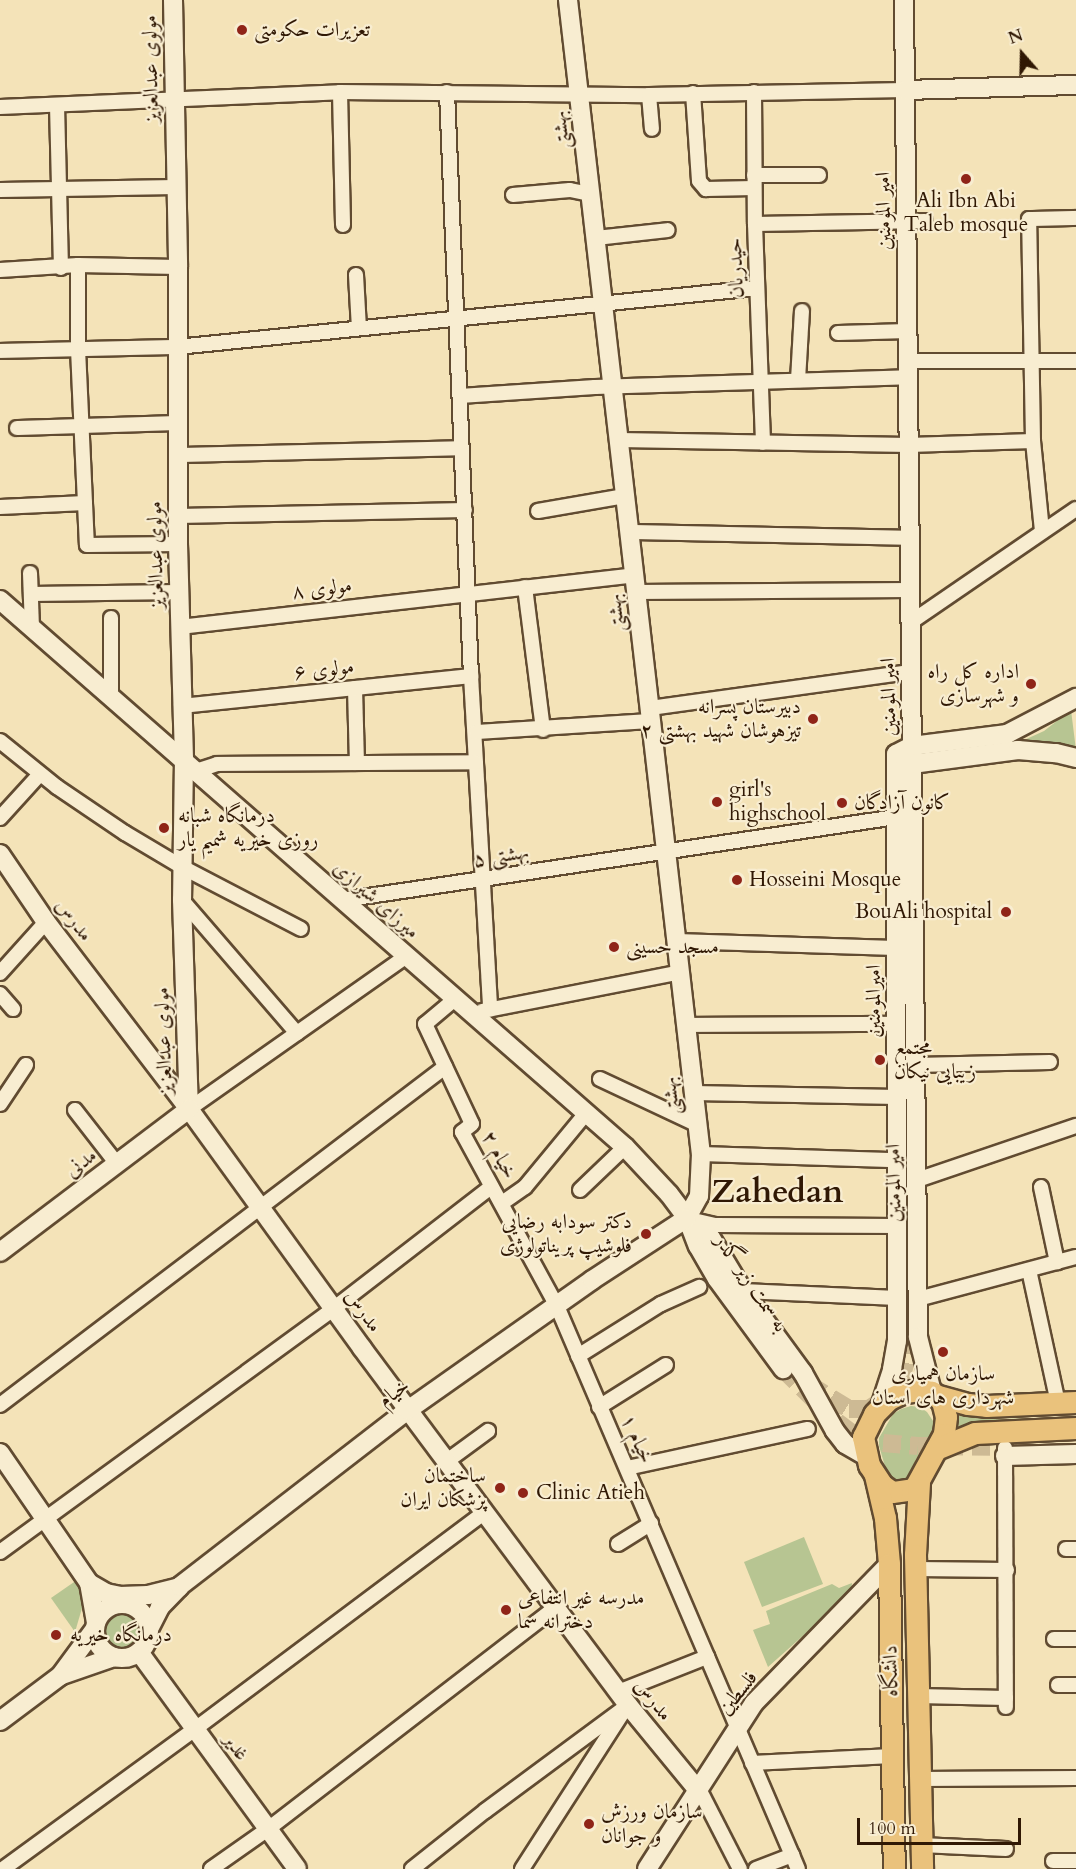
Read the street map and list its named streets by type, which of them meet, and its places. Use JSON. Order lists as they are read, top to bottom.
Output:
{
  "streets": {
    "main road": [
      "مولوی عبدالعزیز",
      "بهشتی",
      "امیر المومنین",
      "میرزای شیرازی",
      "مدرس",
      "امیرالمومنین",
      "مدنی",
      "به سمت زیر گذر",
      "خیام",
      "دانشگاه",
      "فلسطین",
      "غدیر"
    ],
    "street": [
      "حیدریان",
      "مولوی ۸",
      "مولوی ۶",
      "بهشتی ۵",
      "خیام ۲",
      "خیام ۱"
    ]
  },
  "crossings": [
    ["مولوی عبدالعزیز", "مولوی ۸"],
    ["مولوی عبدالعزیز", "مولوی ۶"],
    ["مولوی عبدالعزیز", "میرزای شیرازی"],
    ["مولوی عبدالعزیز", "مدرس"],
    ["مولوی عبدالعزیز", "مدنی"],
    ["بهشتی", "مولوی ۸"],
    ["بهشتی", "بهشتی ۵"],
    ["بهشتی", "میرزای شیرازی"],
    ["بهشتی", "به سمت زیر گذر"],
    ["بهشتی", "خیام"],
    ["امیر المومنین", "مولوی ۸"],
    ["امیر المومنین", "امیرالمومنین"],
    ["امیر المومنین", "دانشگاه"],
    ["بهشتی ۵", "میرزای شیرازی"],
    ["بهشتی ۵", "امیرالمومنین"],
    ["میرزای شیرازی", "خیام ۲"],
    ["میرزای شیرازی", "به سمت زیر گذر"],
    ["میرزای شیرازی", "خیام"],
    ["مدرس", "مدنی"],
    ["مدرس", "خیام"],
    ["مدرس", "فلسطین"],
    ["امیرالمومنین", "دانشگاه"],
    ["خیام ۲", "خیام"],
    ["خیام ۲", "خیام ۱"],
    ["به سمت زیر گذر", "خیام"],
    ["خیام", "خیام ۱"],
    ["خیام", "غدیر"],
    ["خیام ۱", "فلسطین"],
    ["دانشگاه", "فلسطین"]
  ],
  "districts": ["Zahedan"],
  "places": [
    "تعزیرات حکومتی",
    "Ali Ibn Abi Taleb mosque",
    "اداره کل راه و شهرسازی",
    "دبیرستان پسرانه تیزهوشان شهید بهشتی ۲",
    "girl's highschool",
    "کانون آزادگان",
    "درمانگاه شبانه روزی خیریه شمیم یار",
    "Hosseini Mosque",
    "BouAli hospital",
    "مسجد حسینی",
    "مجتمع زیبایی نیکان",
    "دکتر سودابه رضایی فلوشیپ پریناتولوژی",
    "سازمان همیاری شهرداری های استان",
    "ساختمان پزشکان ایران",
    "Clinic Atieh",
    "مدرسه غیر انتفاعی دخترانه سما",
    "درمانگاه خیریه",
    "سازمان ورزش و جوانان"
  ],
  "scale_bar": "100 m",
  "north": "top"
}
